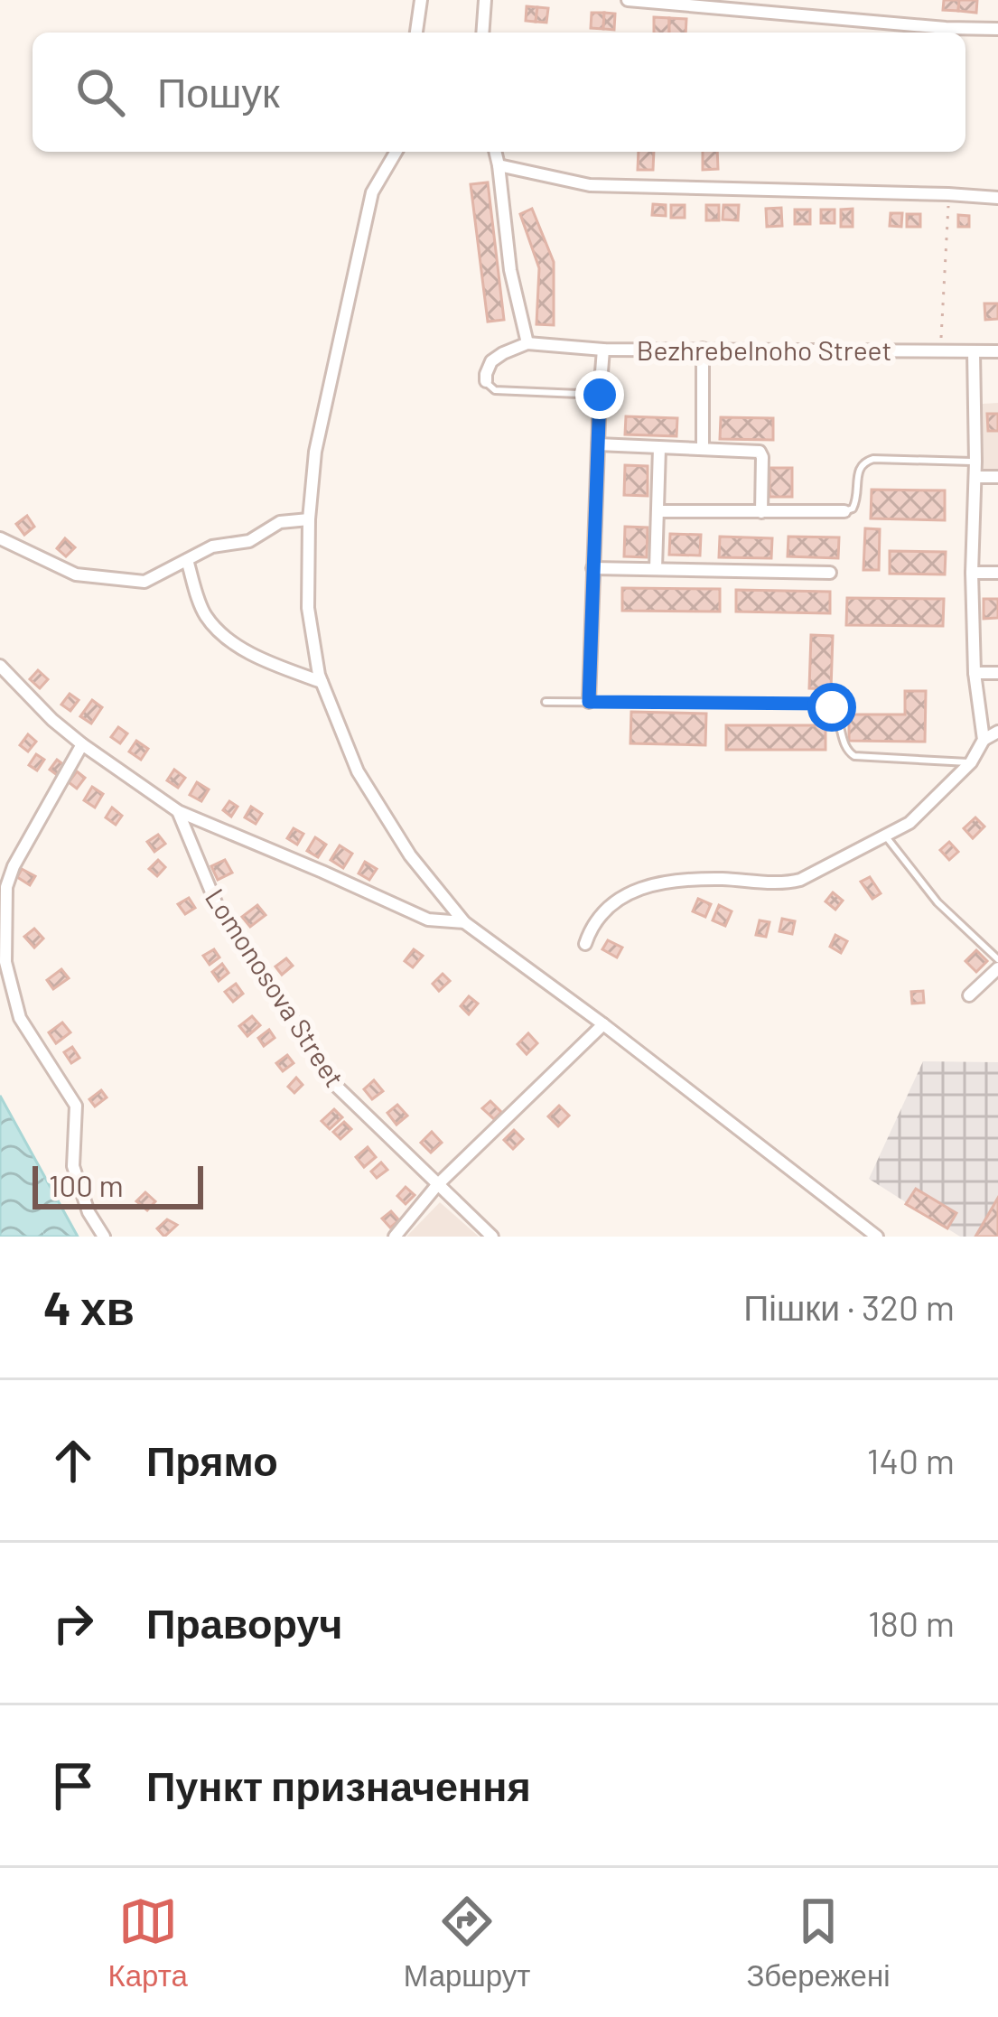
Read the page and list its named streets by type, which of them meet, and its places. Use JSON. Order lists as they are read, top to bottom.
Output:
{
  "streets": {
    "street": ["Bezhrebelnoho Street", "Lomonosova Street"]
  },
  "scale_bar": "100 m",
  "page": {
    "search": "Пошук",
    "scale": "100 m",
    "heading": ["4 хв", "Пішки · 320 m"],
    "list": [
      ["Прямо", "140 m"],
      ["Праворуч", "180 m"],
      "Пункт призначення"
    ],
    "nav": ["Карта", "Маршрут", "Збережені"]
  }
}
